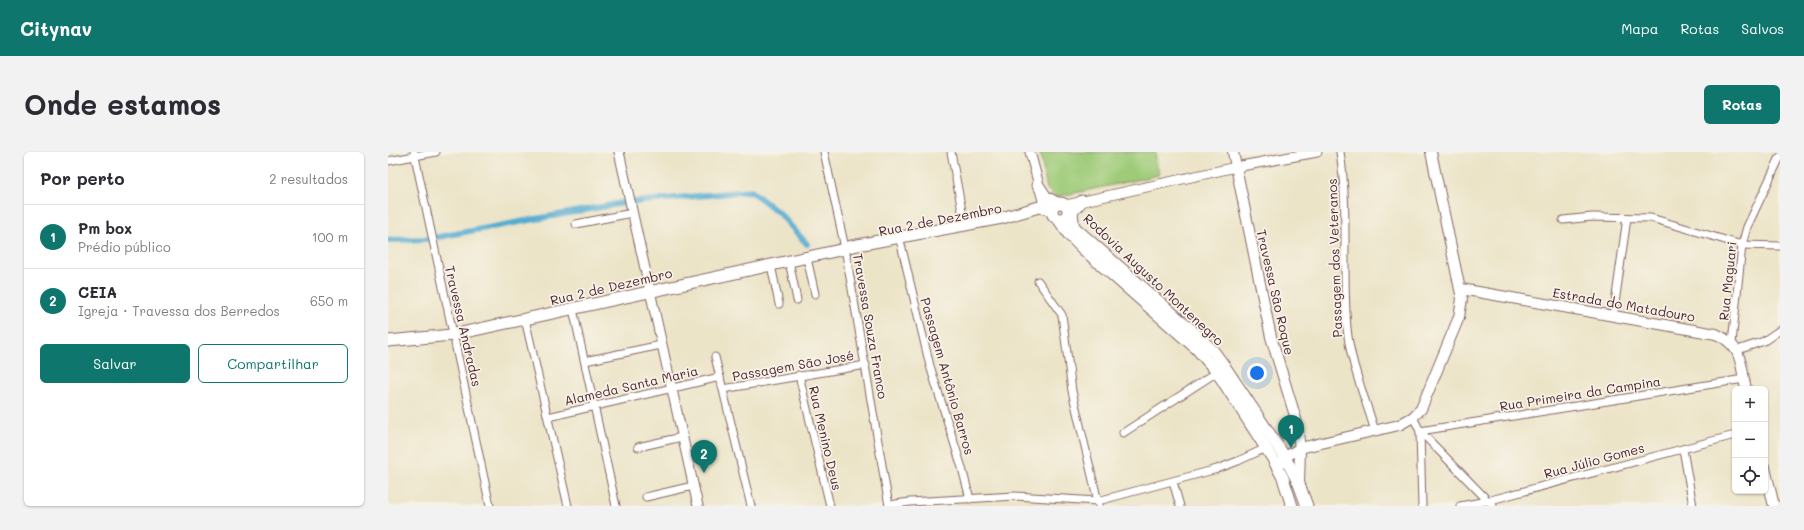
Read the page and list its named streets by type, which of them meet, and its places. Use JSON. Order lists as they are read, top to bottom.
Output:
{
  "streets": {
    "main road": [
      "Rua 2 de Dezembro",
      "Rodovia Augusto Montenegro",
      "Travessa São Roque",
      "Estrada do Matadouro"
    ],
    "street": [
      "Passagem dos Veteranos",
      "Rua Maguari",
      "Travessa Andradas",
      "Travessa Souza Franco",
      "Passagem São José",
      "Passagem Antônio Barros",
      "Alameda Santa Maria",
      "Rua Primeira da Campina",
      "Rua Menino Deus",
      "Rua Júlio Gomes"
    ]
  },
  "crossings": [
    ["Rua 2 de Dezembro", "Travessa São Roque"],
    ["Rua 2 de Dezembro", "Travessa Andradas"],
    ["Rua 2 de Dezembro", "Travessa Souza Franco"],
    ["Rua 2 de Dezembro", "Passagem Antônio Barros"],
    ["Rodovia Augusto Montenegro", "Travessa São Roque"],
    ["Rua Maguari", "Estrada do Matadouro"],
    ["Travessa Souza Franco", "Passagem São José"],
    ["Passagem São José", "Rua Menino Deus"]
  ],
  "page": {
    "header": "Citynav",
    "nav": ["Mapa", "Rotas", "Salvos"],
    "buttons": [
      "Rotas",
      ["Salvar", "Compartilhar"]
    ],
    "title": "Onde estamos",
    "heading": ["Por perto", "2 resultados"],
    "list": [
      {
        "mark": "1",
        "name": "Pm box",
        "note": "Prédio público",
        "value": "100 m"
      },
      {
        "mark": "2",
        "name": "CEIA",
        "note": "Igreja · Travessa dos Berredos",
        "value": "650 m"
      }
    ],
    "map_buttons": ["+", "−"],
    "pins": ["1", "2"]
  }
}
